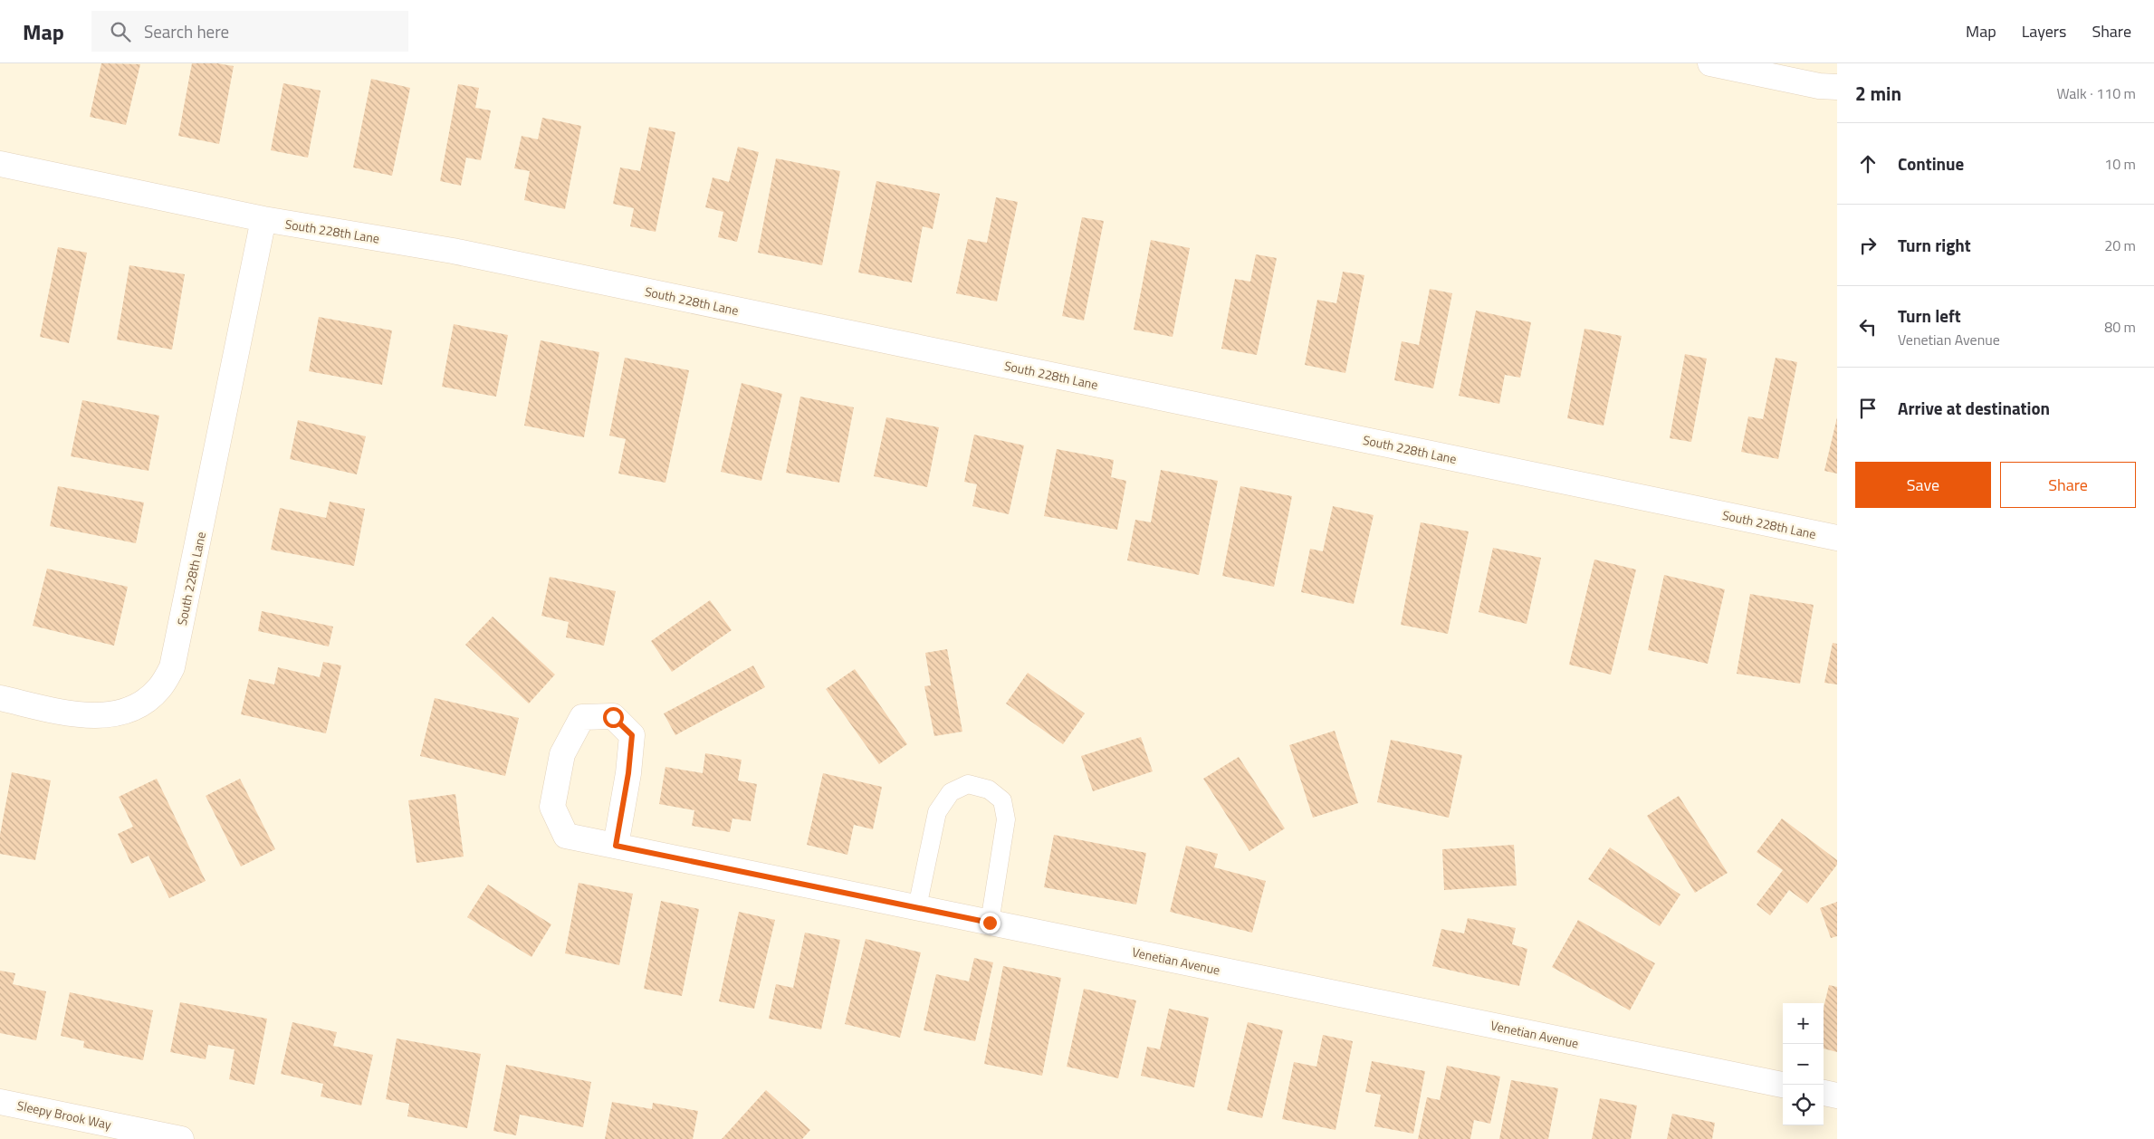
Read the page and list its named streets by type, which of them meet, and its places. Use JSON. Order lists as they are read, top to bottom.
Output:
{
  "streets": {
    "street": ["South 228th Lane", "Venetian Avenue", "Sleepy Brook Way"]
  },
  "page": {
    "header": "Map",
    "search": "Search here",
    "nav": ["Map", "Layers", "Share"],
    "heading": ["2 min", "Walk · 110 m"],
    "list": [
      ["Continue", "10 m"],
      ["Turn right", "20 m"],
      ["Turn left", "Venetian Avenue", "80 m"],
      "Arrive at destination"
    ],
    "buttons": ["Save", "Share"],
    "map_buttons": ["+", "−"]
  }
}
